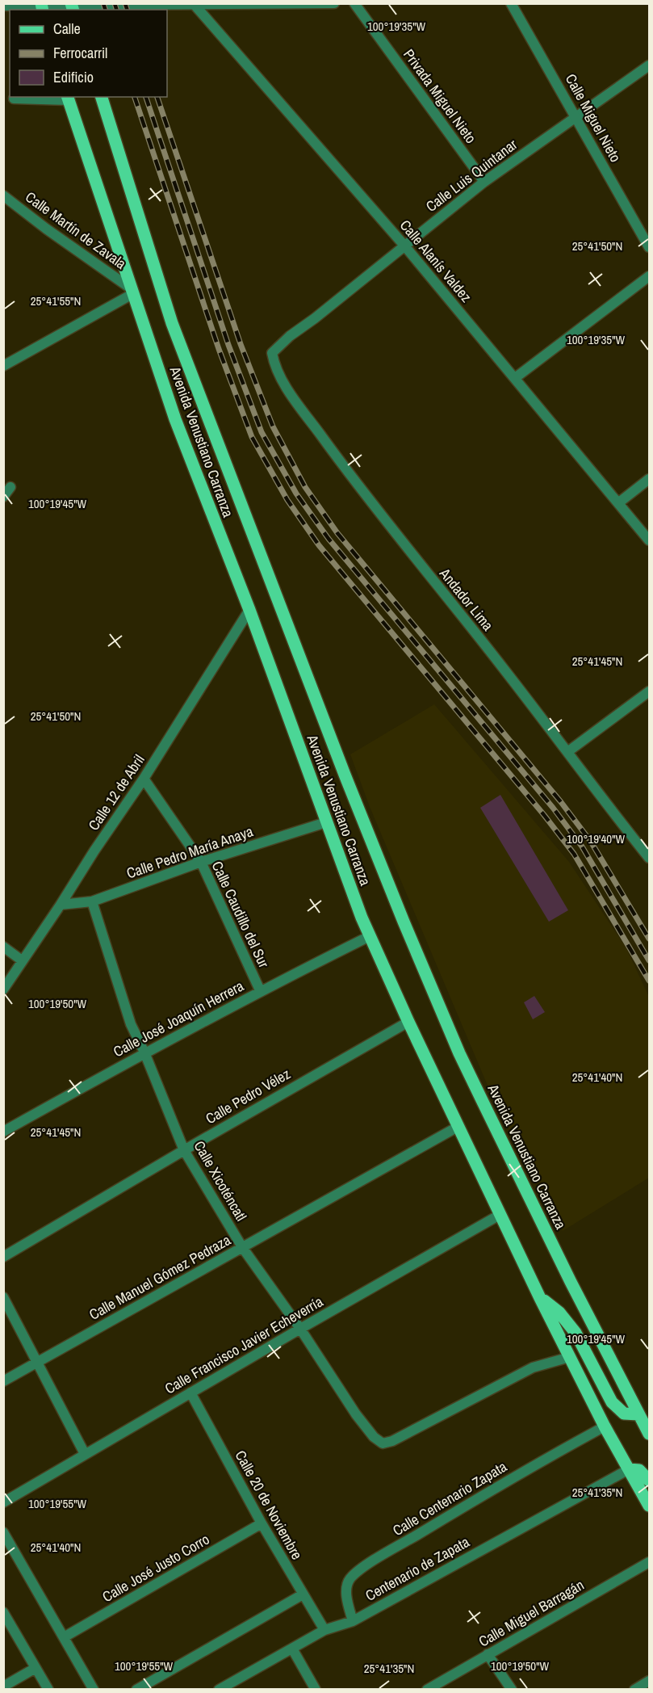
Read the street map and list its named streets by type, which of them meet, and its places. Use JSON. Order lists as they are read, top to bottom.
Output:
{
  "streets": {
    "main road": ["Avenida Venustiano Carranza"],
    "street": [
      "Privada Miguel Nieto",
      "Calle Miguel Nieto",
      "Calle Luis Quintanar",
      "Calle Martín de Zavala",
      "Calle Alanís Valdez",
      "Andador Lima",
      "Calle 12 de Abril",
      "Calle Pedro María Anaya",
      "Calle Caudillo del Sur",
      "Calle José Joaquín Herrera",
      "Calle Pedro Vélez",
      "Calle Xicoténcatl",
      "Calle Manuel Gómez Pedraza",
      "Calle Francisco Javier Echeverría",
      "Calle Centenario Zapata",
      "Calle 20 de Noviembre",
      "Calle José Justo Corro",
      "Centenario de Zapata",
      "Calle Miguel Barragán"
    ]
  },
  "crossings": [
    ["Privada Miguel Nieto", "Calle Luis Quintanar"],
    ["Calle Miguel Nieto", "Calle Luis Quintanar"],
    ["Calle Luis Quintanar", "Calle Alanís Valdez"],
    ["Calle Luis Quintanar", "Andador Lima"],
    ["Calle Martín de Zavala", "Avenida Venustiano Carranza"],
    ["Avenida Venustiano Carranza", "Calle 12 de Abril"],
    ["Avenida Venustiano Carranza", "Calle Pedro María Anaya"],
    ["Avenida Venustiano Carranza", "Calle José Joaquín Herrera"],
    ["Avenida Venustiano Carranza", "Calle Pedro Vélez"],
    ["Avenida Venustiano Carranza", "Calle Xicoténcatl"],
    ["Avenida Venustiano Carranza", "Calle Manuel Gómez Pedraza"],
    ["Avenida Venustiano Carranza", "Calle Francisco Javier Echeverría"],
    ["Avenida Venustiano Carranza", "Calle Centenario Zapata"],
    ["Avenida Venustiano Carranza", "Centenario de Zapata"],
    ["Calle 12 de Abril", "Calle Pedro María Anaya"],
    ["Calle 12 de Abril", "Calle Caudillo del Sur"],
    ["Calle Pedro María Anaya", "Calle Caudillo del Sur"],
    ["Calle Pedro María Anaya", "Calle Xicoténcatl"],
    ["Calle Caudillo del Sur", "Calle José Joaquín Herrera"],
    ["Calle José Joaquín Herrera", "Calle Xicoténcatl"],
    ["Calle Pedro Vélez", "Calle Xicoténcatl"],
    ["Calle Xicoténcatl", "Calle Manuel Gómez Pedraza"],
    ["Calle Xicoténcatl", "Calle Francisco Javier Echeverría"],
    ["Calle Francisco Javier Echeverría", "Calle 20 de Noviembre"],
    ["Calle Centenario Zapata", "Centenario de Zapata"],
    ["Calle 20 de Noviembre", "Calle José Justo Corro"],
    ["Calle 20 de Noviembre", "Centenario de Zapata"]
  ],
  "legend": ["Calle", "Ferrocarril", "Edificio"],
  "coordinates": [
    "100°19'35\"W",
    "25°41'50\"N",
    "25°41'55\"N",
    "100°19'45\"W",
    "25°41'45\"N",
    "100°19'40\"W",
    "100°19'50\"W",
    "25°41'40\"N",
    "25°41'35\"N",
    "100°19'55\"W"
  ]
}
